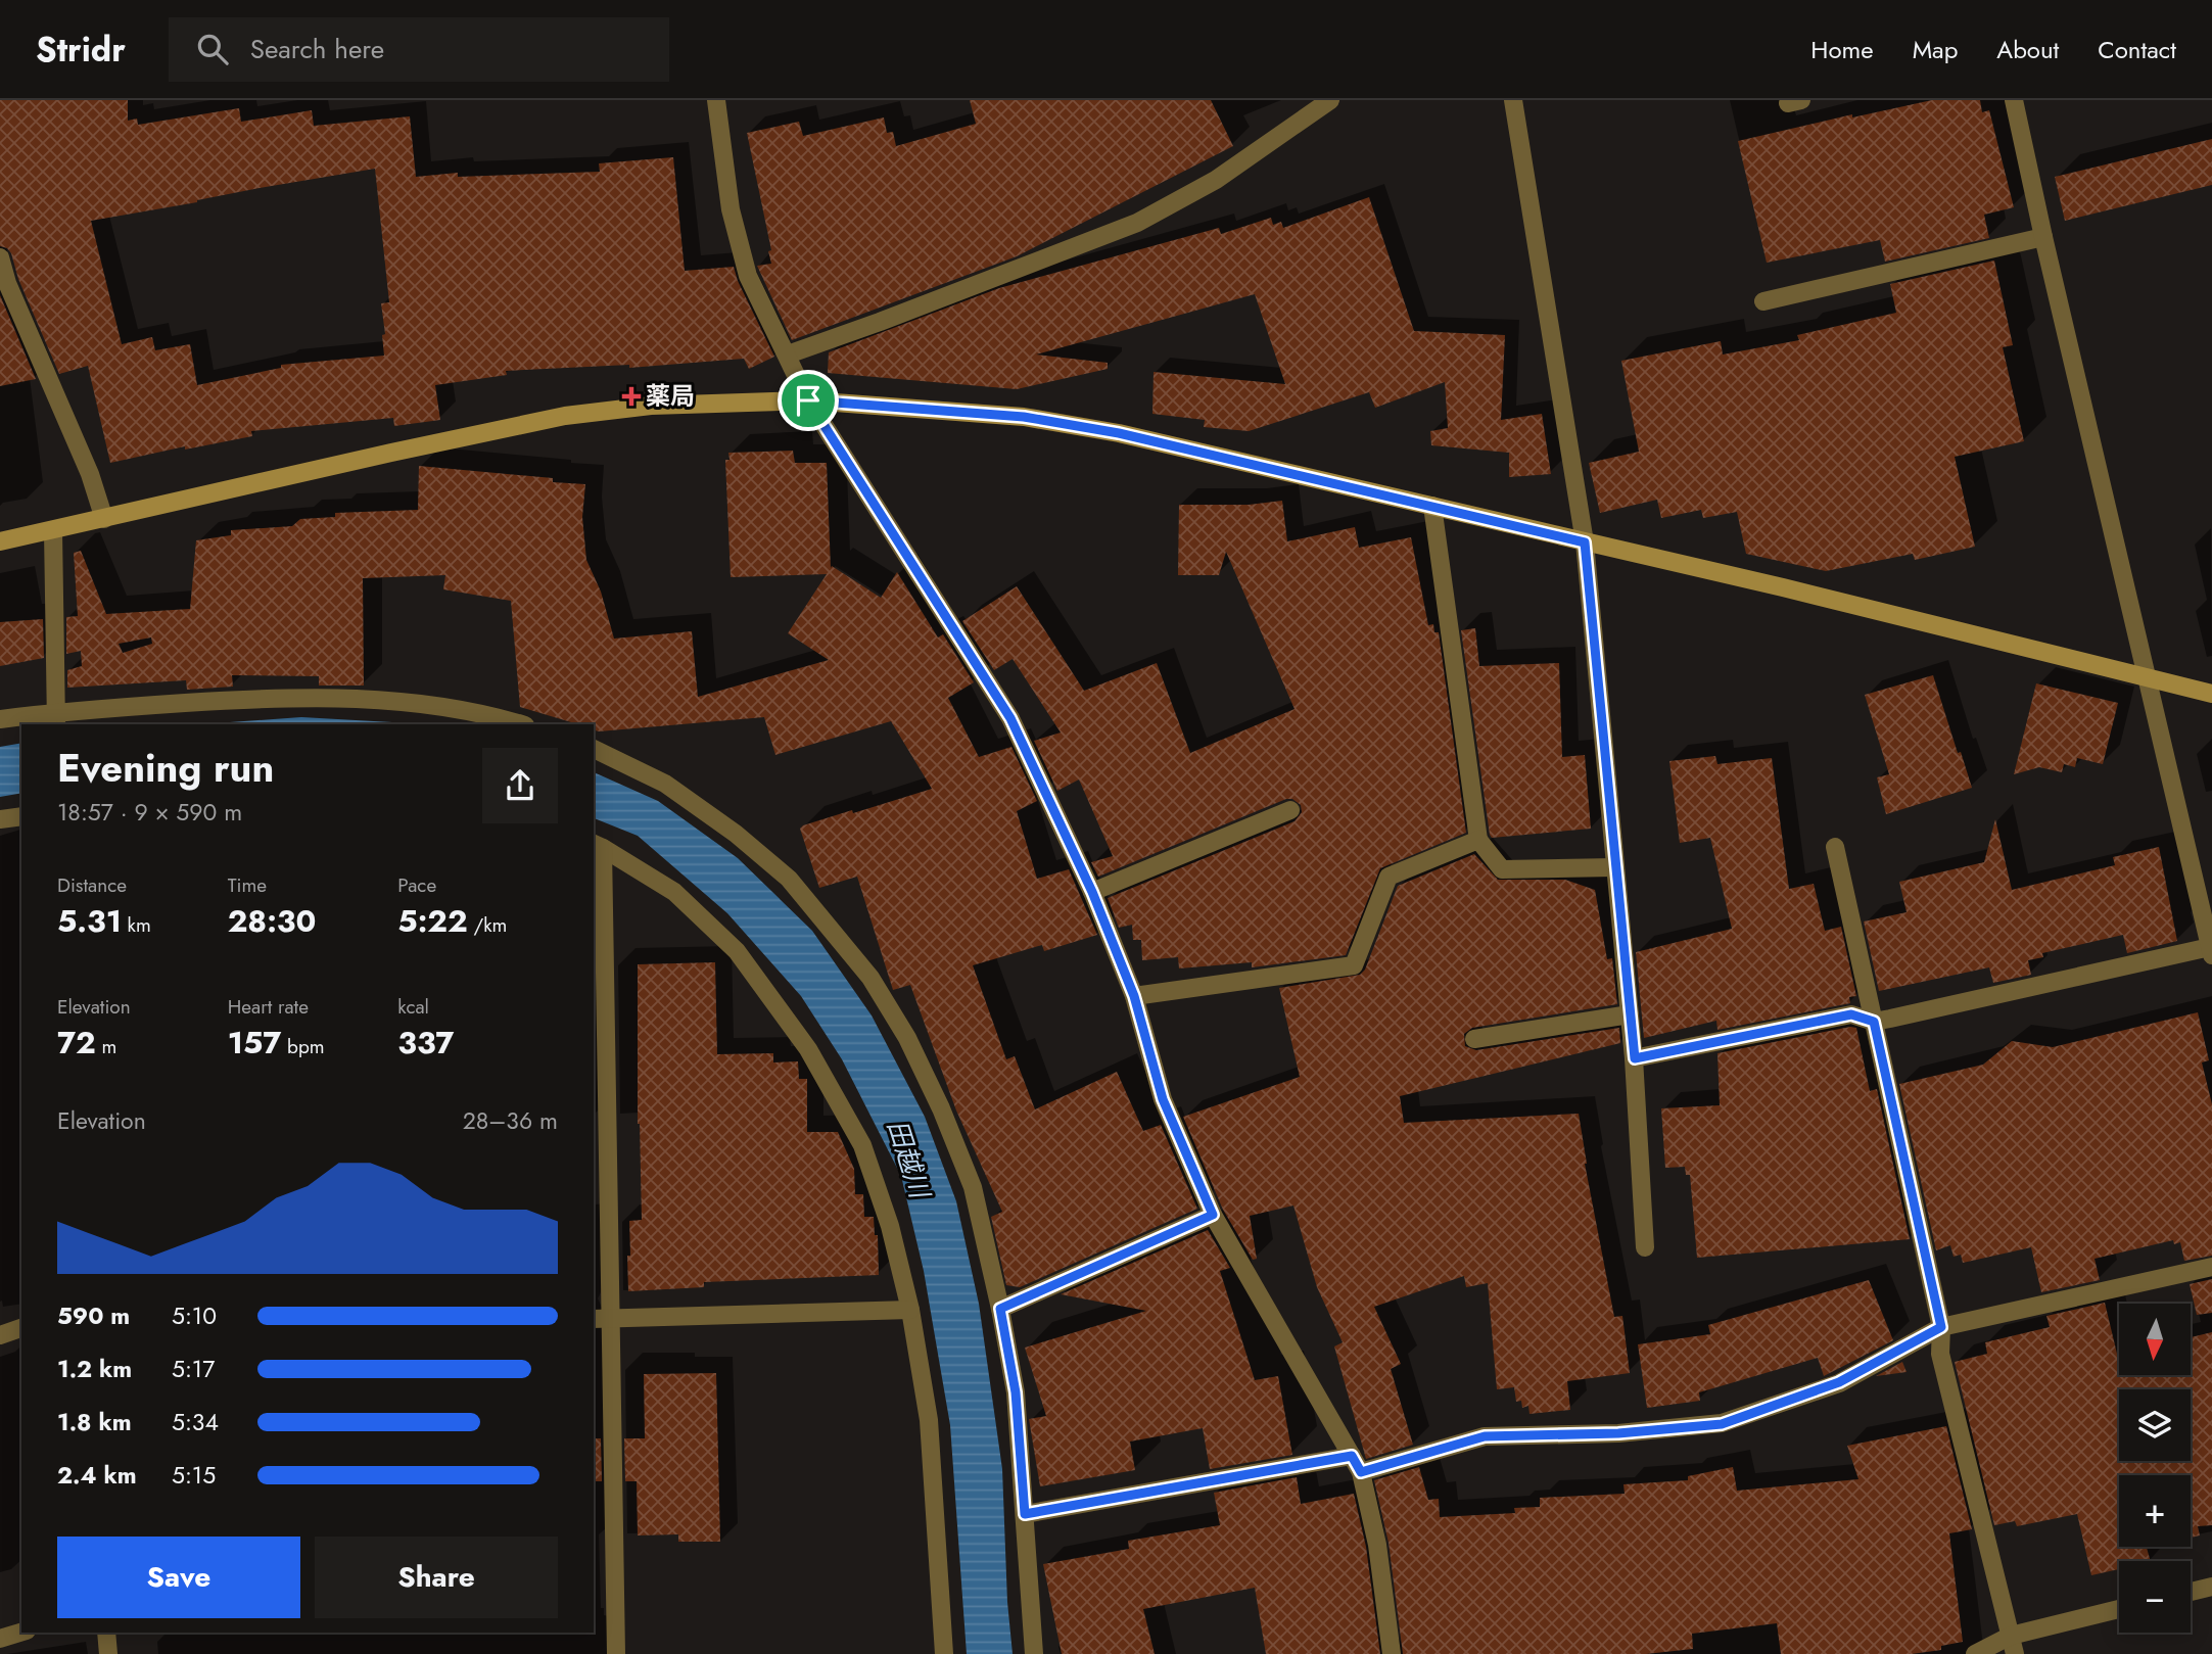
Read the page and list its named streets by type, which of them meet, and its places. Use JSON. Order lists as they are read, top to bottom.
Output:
{
  "water": ["田越川"],
  "places": {
    "health": ["薬局"]
  },
  "north": "bottom",
  "page": {
    "header": "Stridr",
    "search": "Search here",
    "nav": [
      "Home",
      "Map",
      "About",
      "Contact"
    ],
    "heading": ["Evening run", "18:57 · 9 × 590 m"],
    "stats": [
      ["Distance", "5.31 km"],
      ["Time", "28:30"],
      ["Pace", "5:22 /km"],
      ["Elevation", "72 m"],
      ["Heart rate", "157 bpm"],
      ["kcal", "337"]
    ],
    "chart": ["Elevation", "28–36 m"],
    "list": [
      {
        "name": "590 m",
        "note": "5:10"
      },
      {
        "name": "1.2 km",
        "note": "5:17"
      },
      {
        "name": "1.8 km",
        "note": "5:34"
      },
      {
        "name": "2.4 km",
        "note": "5:15"
      }
    ],
    "map_buttons": ["+", "−"],
    "buttons": ["Save", "Share"]
  }
}
